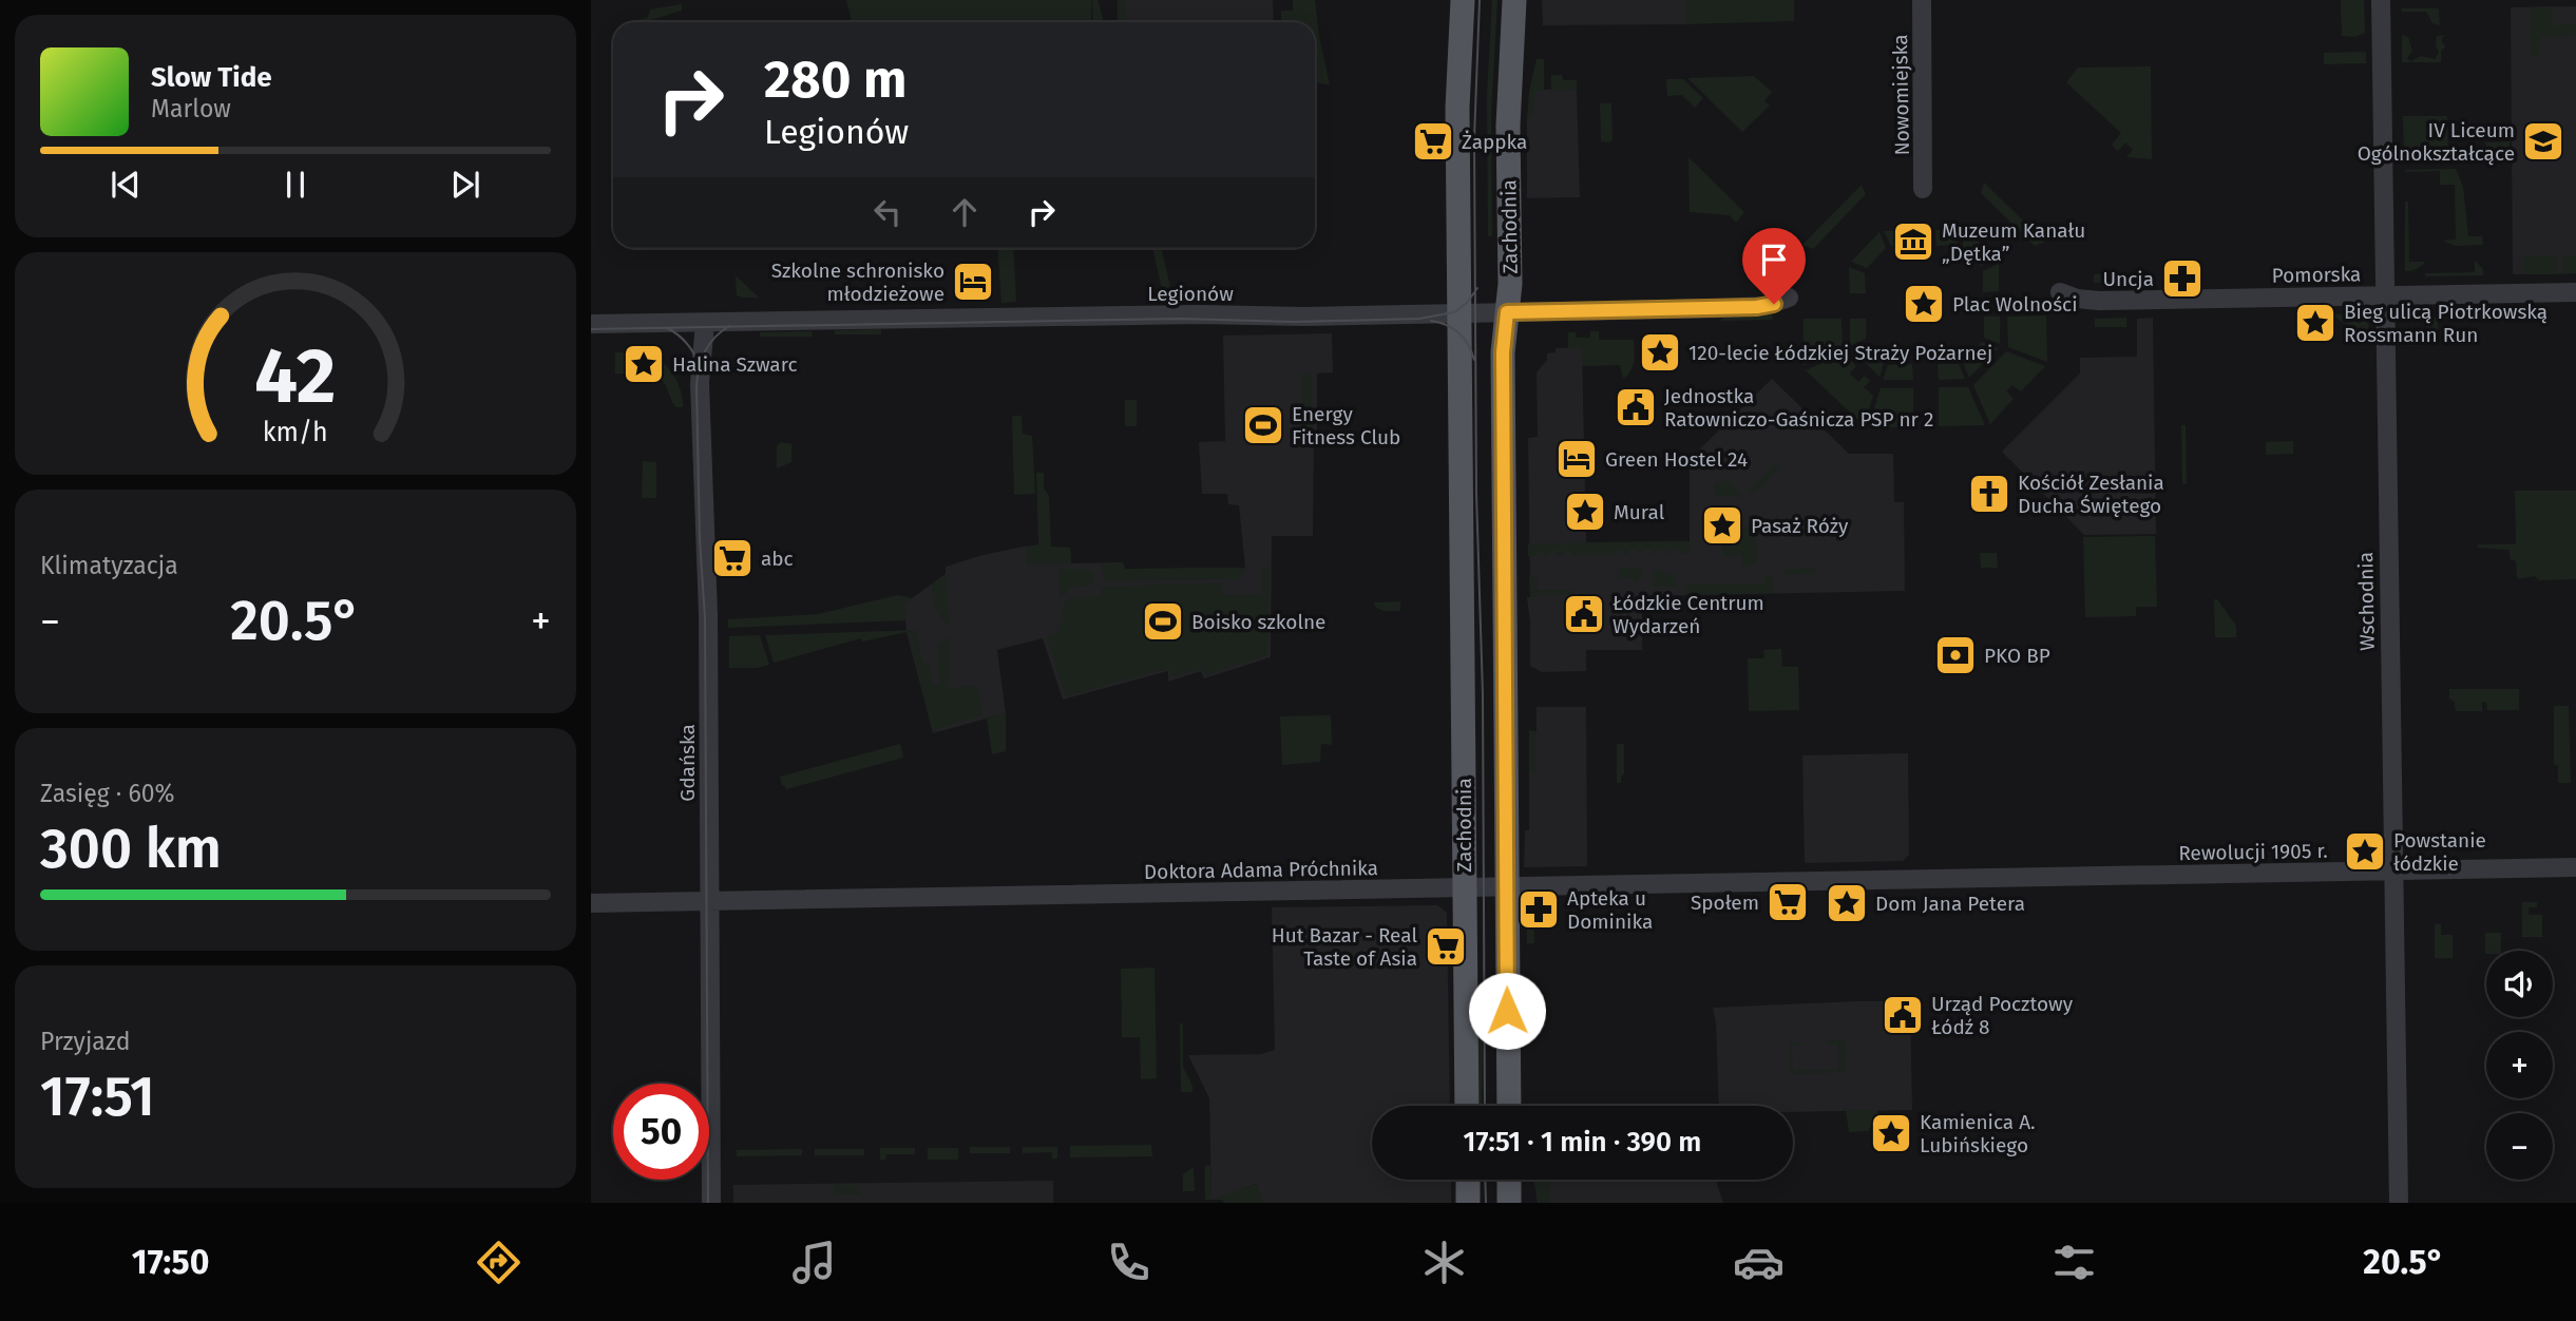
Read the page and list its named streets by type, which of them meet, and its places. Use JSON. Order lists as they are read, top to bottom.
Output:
{
  "streets": {
    "main road": ["Zachodnia"],
    "street": [
      "Nowomiejska",
      "Pomorska",
      "Legionów",
      "Wschodnia",
      "Gdańska",
      "Rewolucji 1905 r.",
      "Doktora Adama Próchnika"
    ]
  },
  "crossings": [
    ["Zachodnia", "Legionów"],
    ["Zachodnia", "Doktora Adama Próchnika"],
    ["Pomorska", "Wschodnia"],
    ["Legionów", "Gdańska"],
    ["Wschodnia", "Rewolucji 1905 r."],
    ["Gdańska", "Doktora Adama Próchnika"],
    ["Rewolucji 1905 r.", "Doktora Adama Próchnika"]
  ],
  "places": {
    "supermarket": [
      "Żappka",
      "abc",
      "Społem",
      "Hut Bazar - Real Taste of Asia"
    ],
    "school or university": ["IV Liceum Ogólnokształcące"],
    "museum": ["Muzeum Kanału „Dętka”"],
    "pharmacy": ["Uncja", "Apteka u Dominika"],
    "hotel": ["Szkolne schronisko młodzieżowe", "Green Hostel 24"],
    "place": [
      "Plac Wolności",
      "Bieg ulicą Piotrkowską Rossmann Run",
      "120-lecie Łódzkiej Straży Pożarnej",
      "Halina Szwarc",
      "Mural",
      "Pasaż Róży",
      "Powstanie łódzkie",
      "Dom Jana Petera",
      "Kamienica A. Lubińskiego"
    ],
    "public building": ["Jednostka Ratowniczo-Gaśnicza PSP nr 2", "Łódzkie Centrum Wydarzeń", "Urząd Pocztowy Łódź 8"],
    "sports": ["Energy Fitness Club", "Boisko szkolne"],
    "church": ["Kościół Zesłania Ducha Świętego"],
    "bank": ["PKO BP"]
  },
  "page": {
    "turn": ["280 m", "Legionów"],
    "song": ["Slow Tide", "Marlow"],
    "tile": [
      "Klimatyzacja",
      ["Zasięg · 60%", "300 km"],
      ["Przyjazd", "17:51"]
    ],
    "heat": ["−", "20.5°", "+"],
    "map_buttons": ["+", "−"],
    "limit": "50",
    "trip": "17:51 · 1 min · 390 m",
    "tabs": ["17:50", "20.5°"],
    "gauge": ["42", "km/h"]
  }
}
